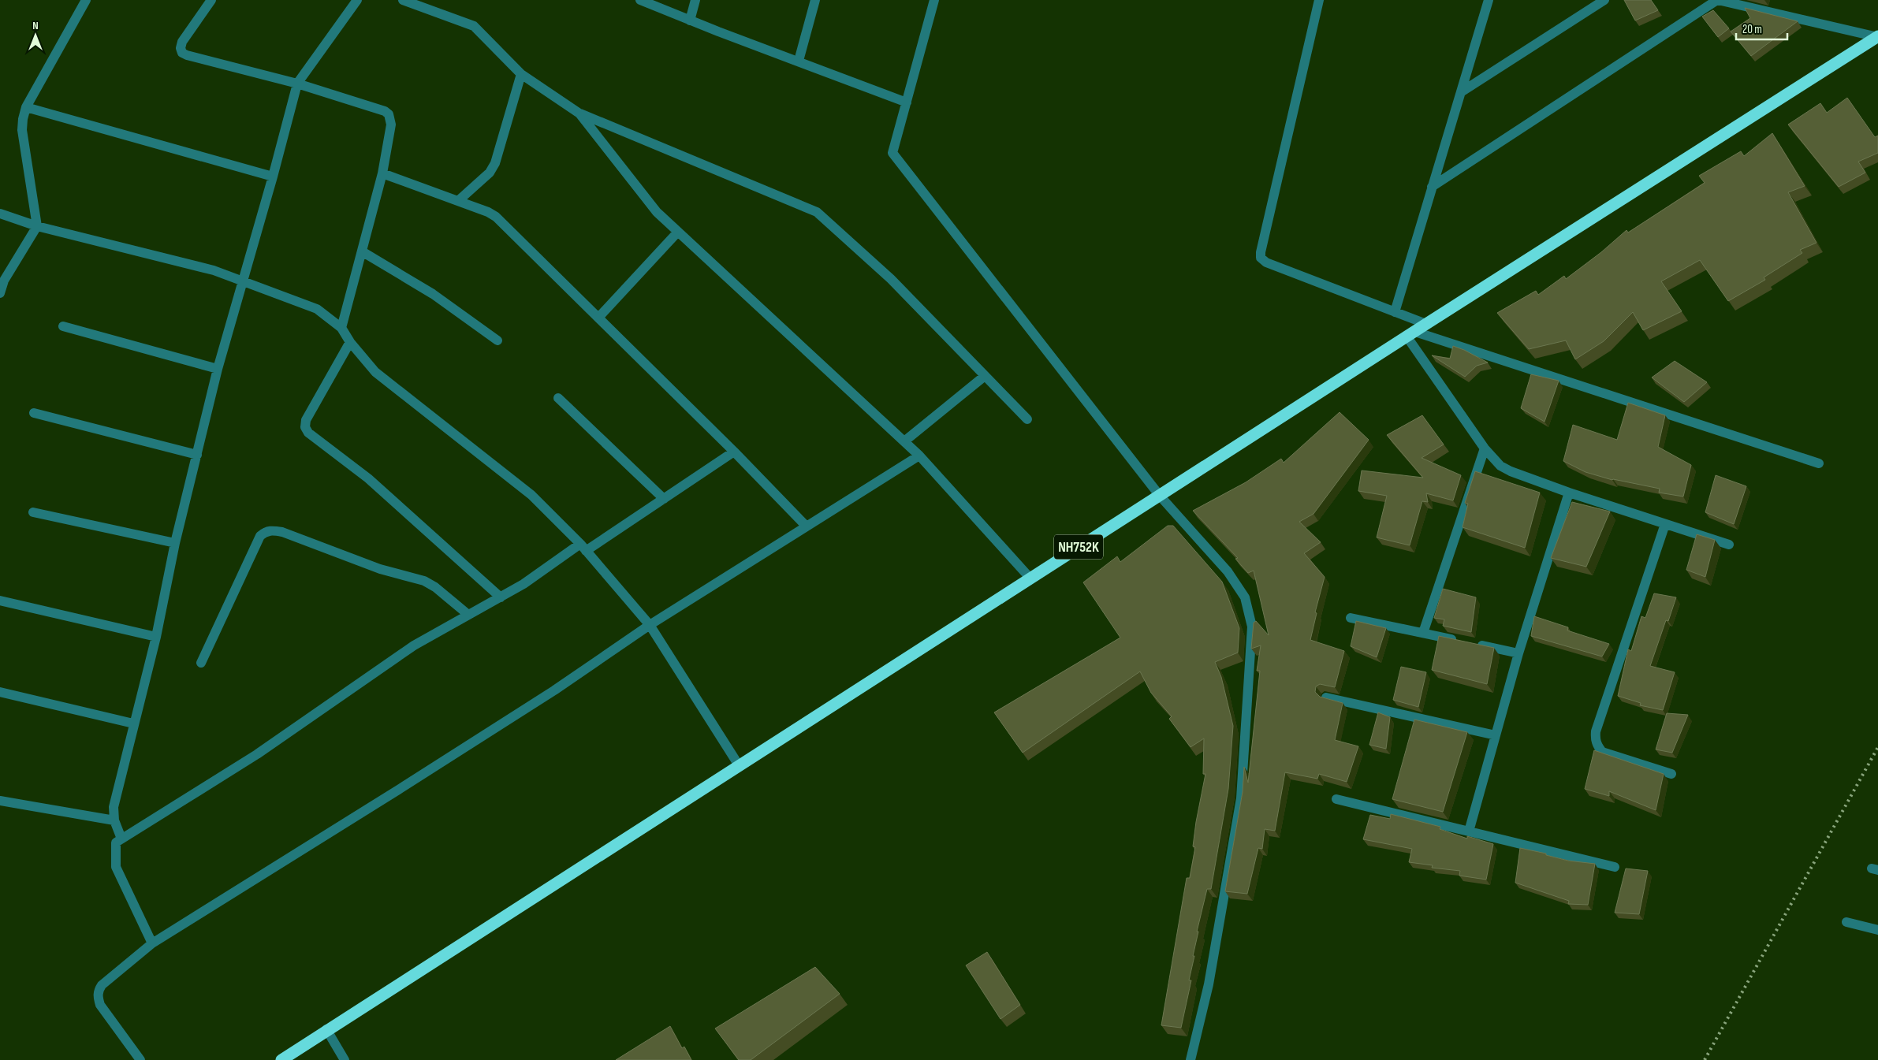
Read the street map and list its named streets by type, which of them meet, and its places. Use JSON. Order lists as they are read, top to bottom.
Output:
{
  "streets": {
    "highway": ["NH752K"]
  },
  "scale_bar": "20 m",
  "north": "top"
}
